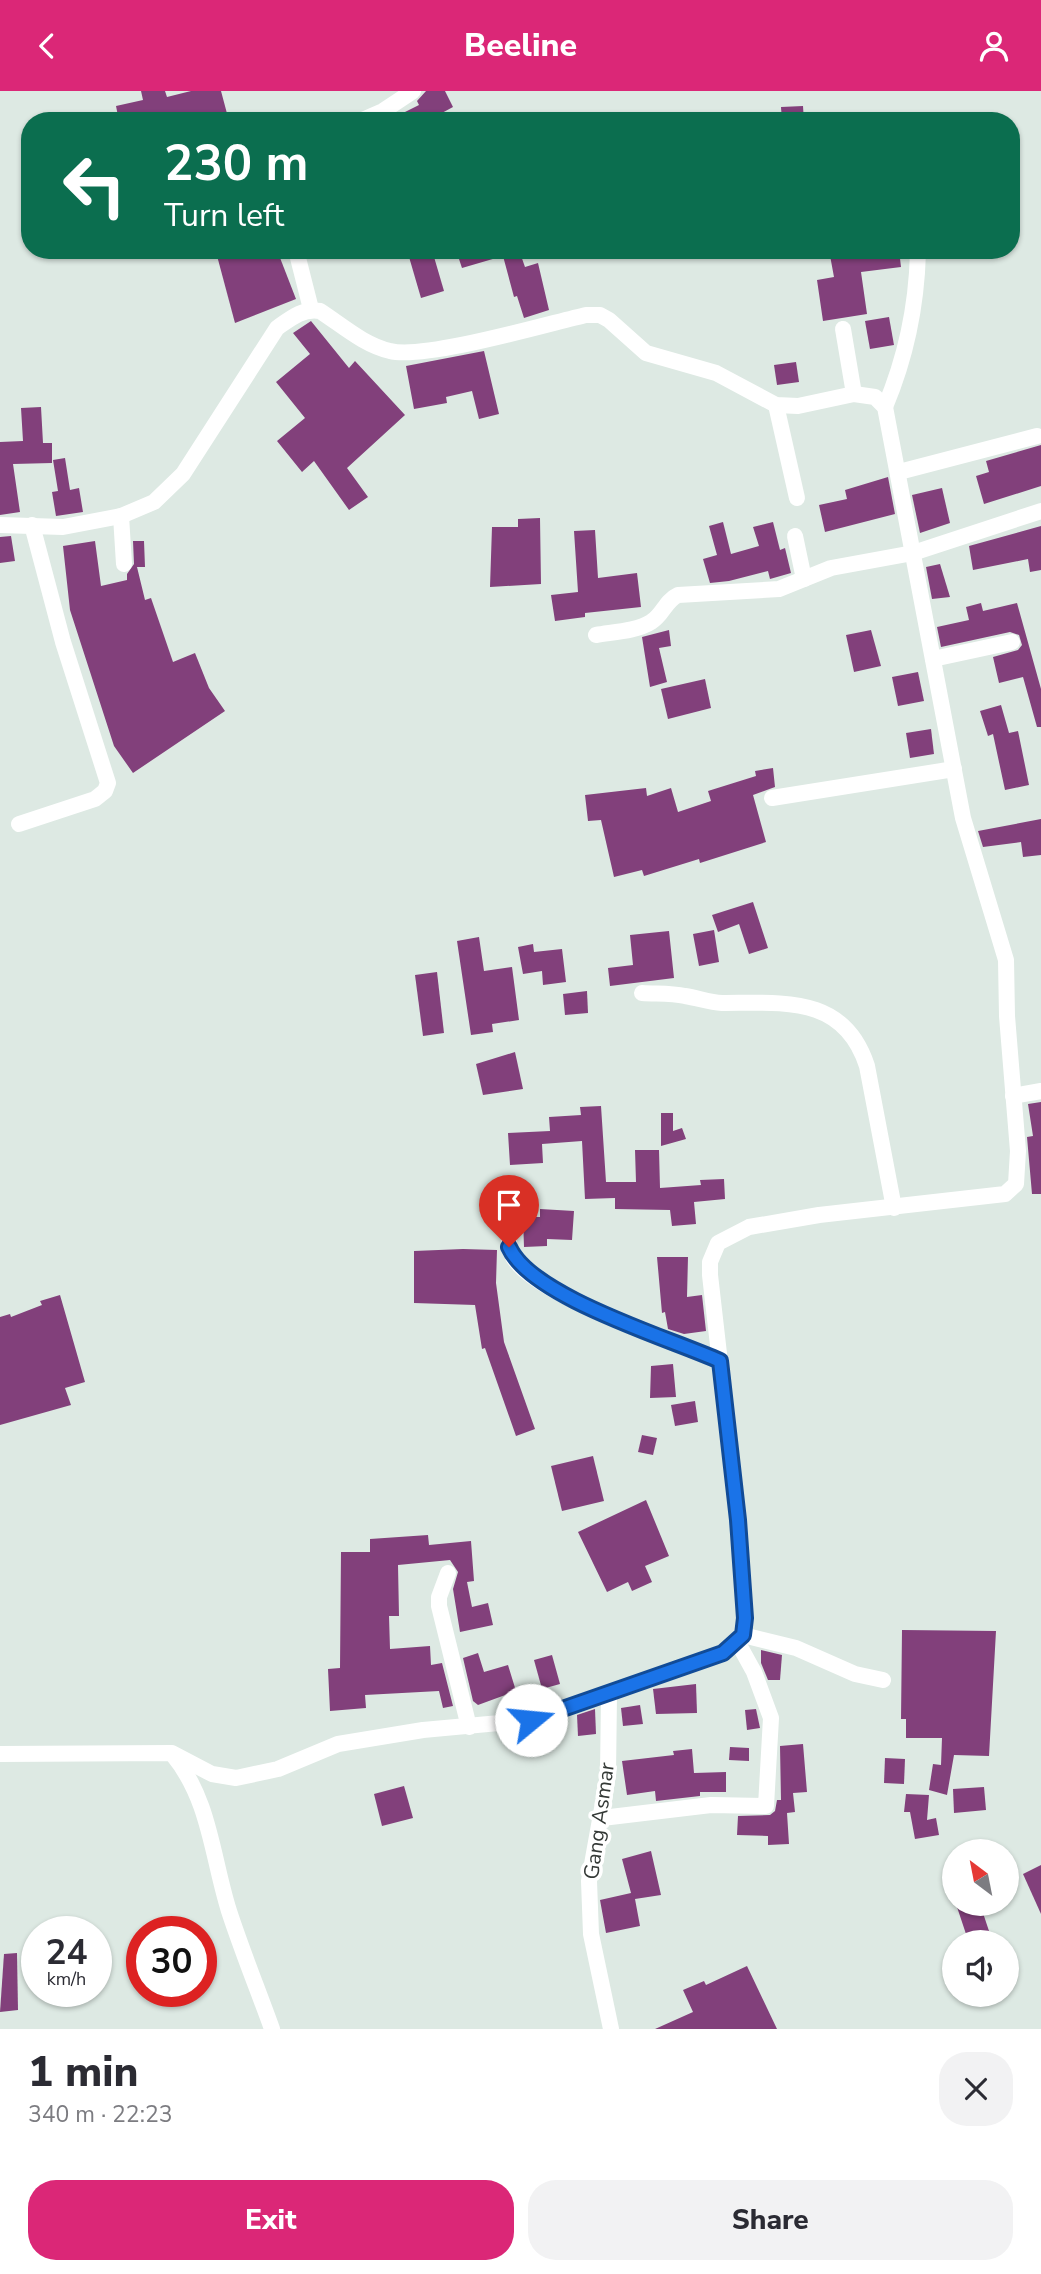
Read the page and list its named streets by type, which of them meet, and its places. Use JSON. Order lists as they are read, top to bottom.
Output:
{
  "streets": {
    "street": ["Gang Asmar"]
  },
  "north": "top left",
  "page": {
    "header": "Beeline",
    "turn": ["230 m", "Turn left"],
    "speed": "24 km/h",
    "limit": "30",
    "heading": ["1 min", "340 m · 22:23"],
    "buttons": ["Exit", "Share"]
  }
}
